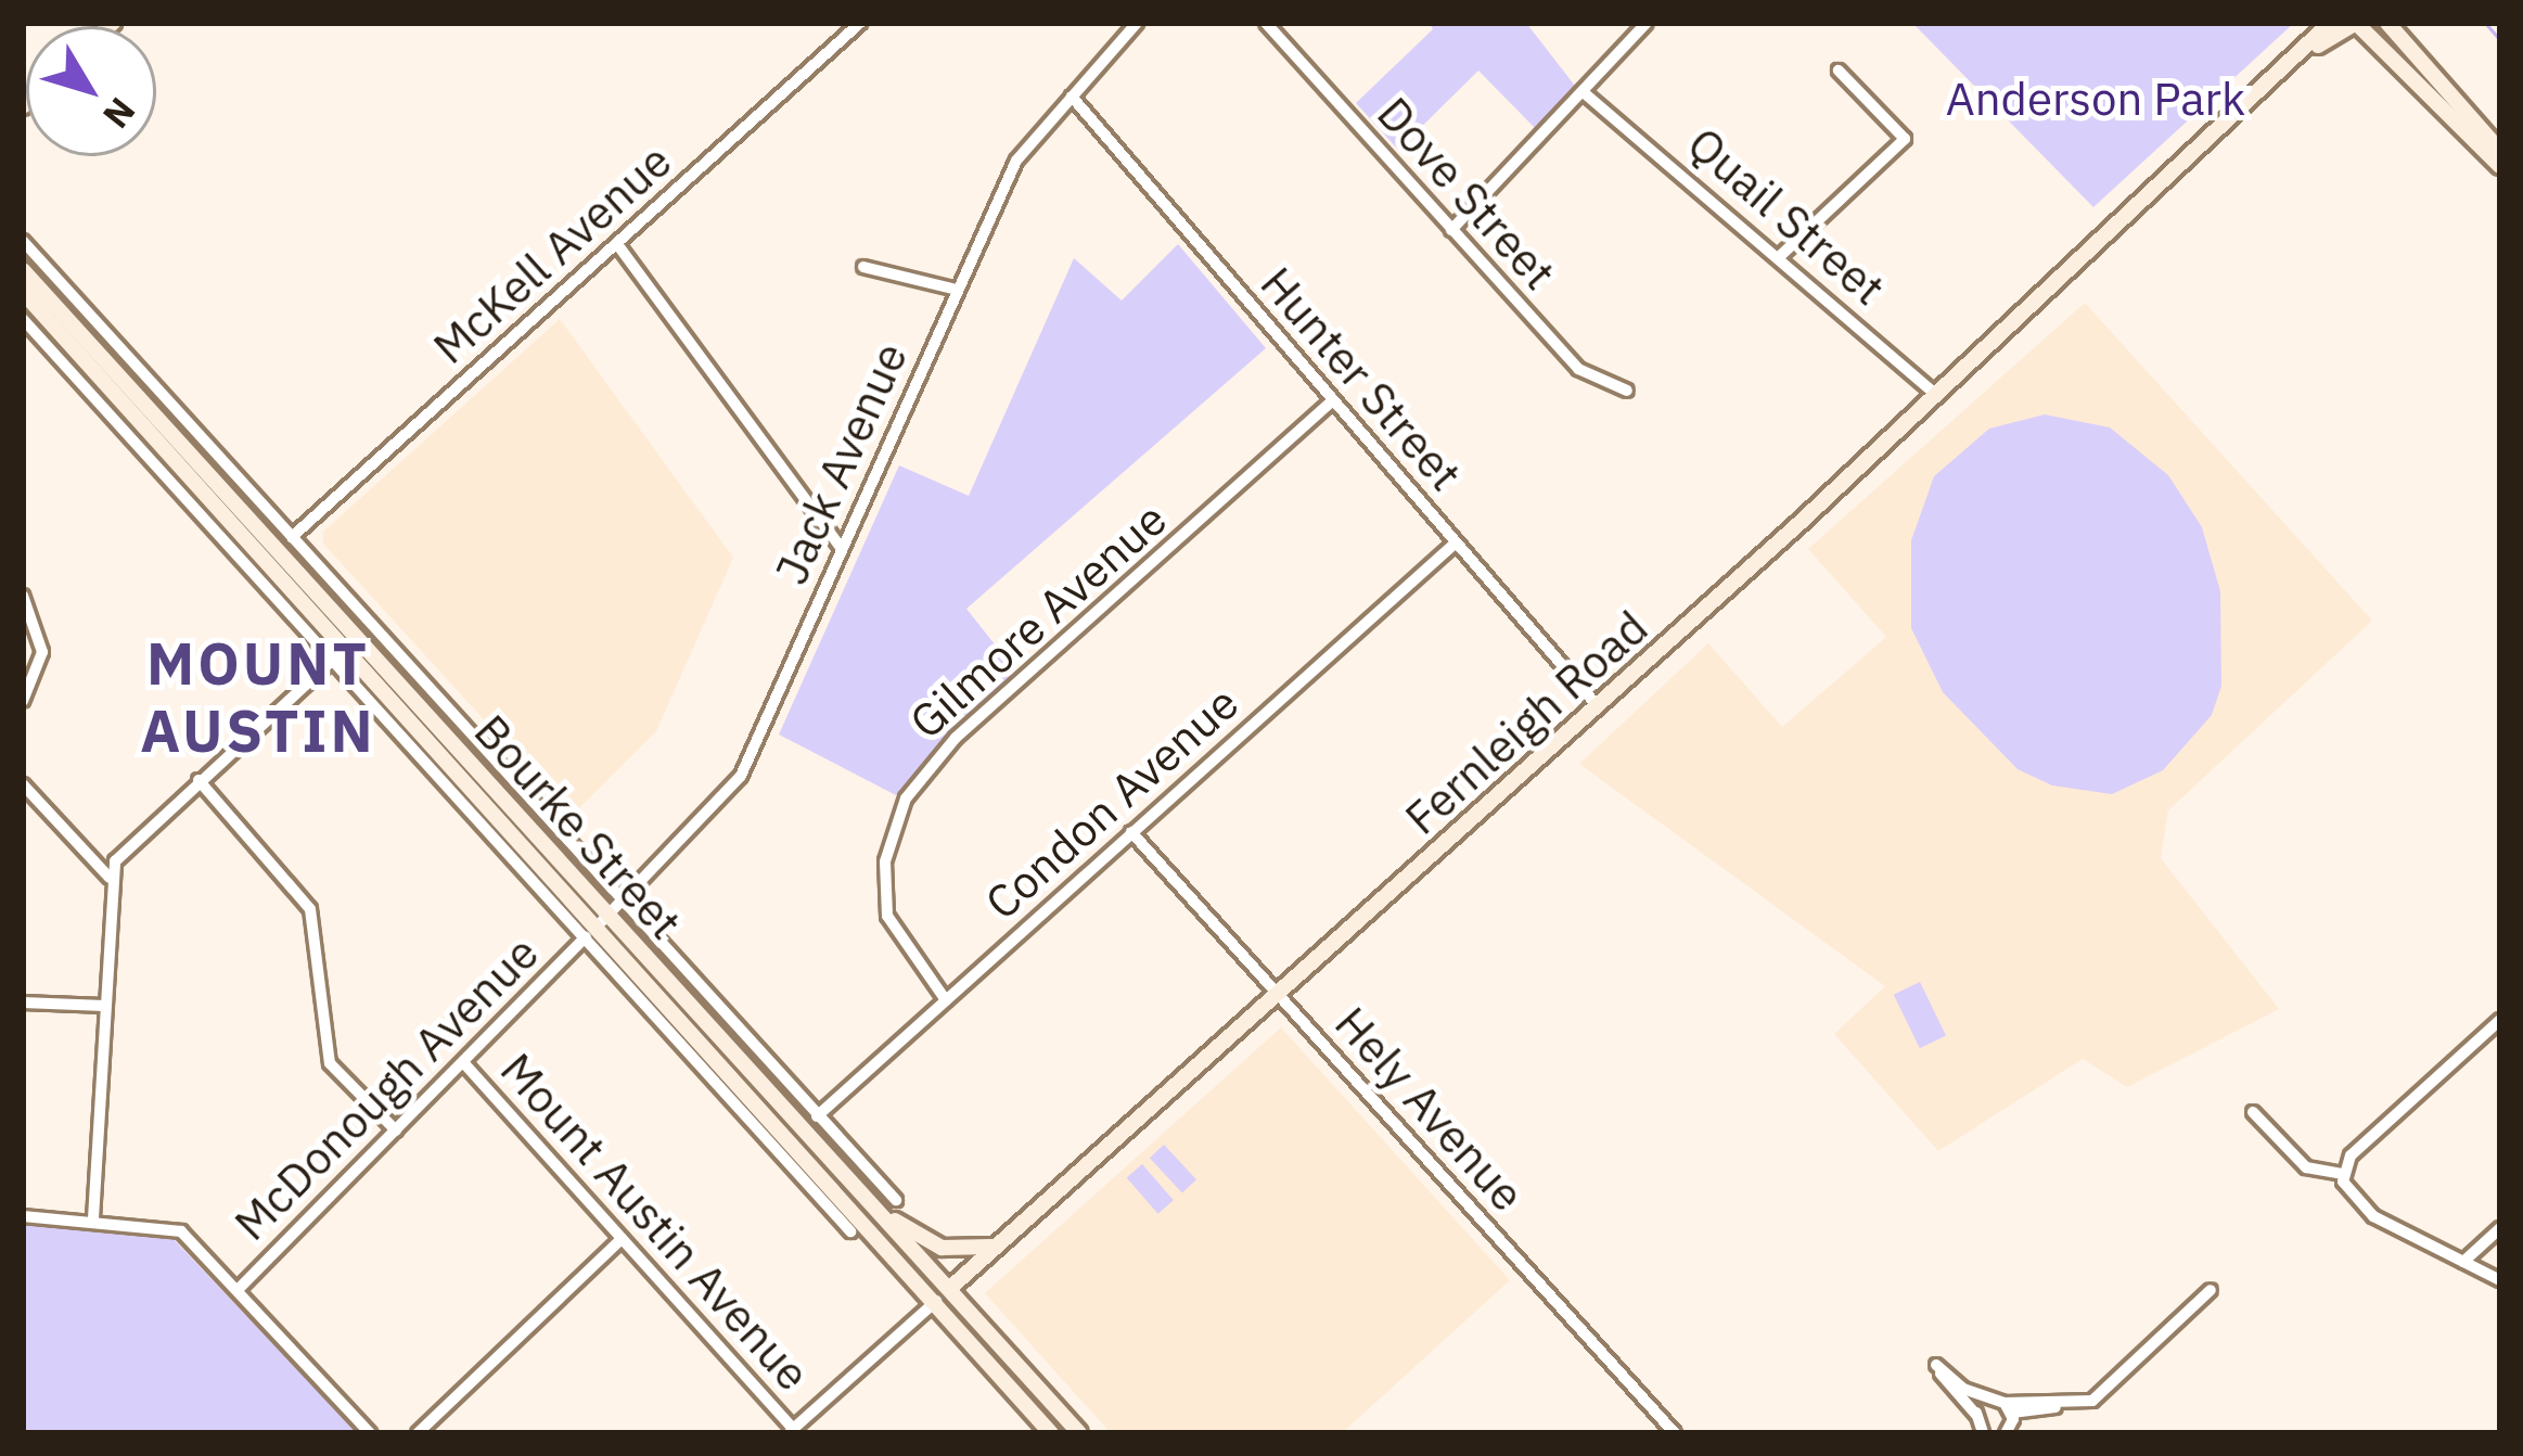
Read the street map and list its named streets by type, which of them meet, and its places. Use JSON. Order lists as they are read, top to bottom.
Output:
{
  "streets": {
    "main road": ["Fernleigh Road", "Bourke Street"],
    "street": [
      "Dove Street",
      "Quail Street",
      "McKell Avenue",
      "Hunter Street",
      "Jack Avenue",
      "Gilmore Avenue",
      "Condon Avenue",
      "McDonough Avenue",
      "Hely Avenue",
      "Mount Austin Avenue"
    ]
  },
  "crossings": [
    ["Quail Street", "Fernleigh Road"],
    ["McKell Avenue", "Bourke Street"],
    ["Hunter Street", "Jack Avenue"],
    ["Hunter Street", "Gilmore Avenue"],
    ["Hunter Street", "Fernleigh Road"],
    ["Hunter Street", "Condon Avenue"],
    ["Jack Avenue", "Bourke Street"],
    ["Gilmore Avenue", "Condon Avenue"],
    ["Fernleigh Road", "Bourke Street"],
    ["Fernleigh Road", "Hely Avenue"],
    ["Fernleigh Road", "Mount Austin Avenue"],
    ["Condon Avenue", "Bourke Street"],
    ["Condon Avenue", "Hely Avenue"],
    ["Bourke Street", "McDonough Avenue"],
    ["McDonough Avenue", "Mount Austin Avenue"]
  ],
  "districts": ["MOUNT AUSTIN"],
  "parks": ["Anderson Park"],
  "north": "bottom right"
}
